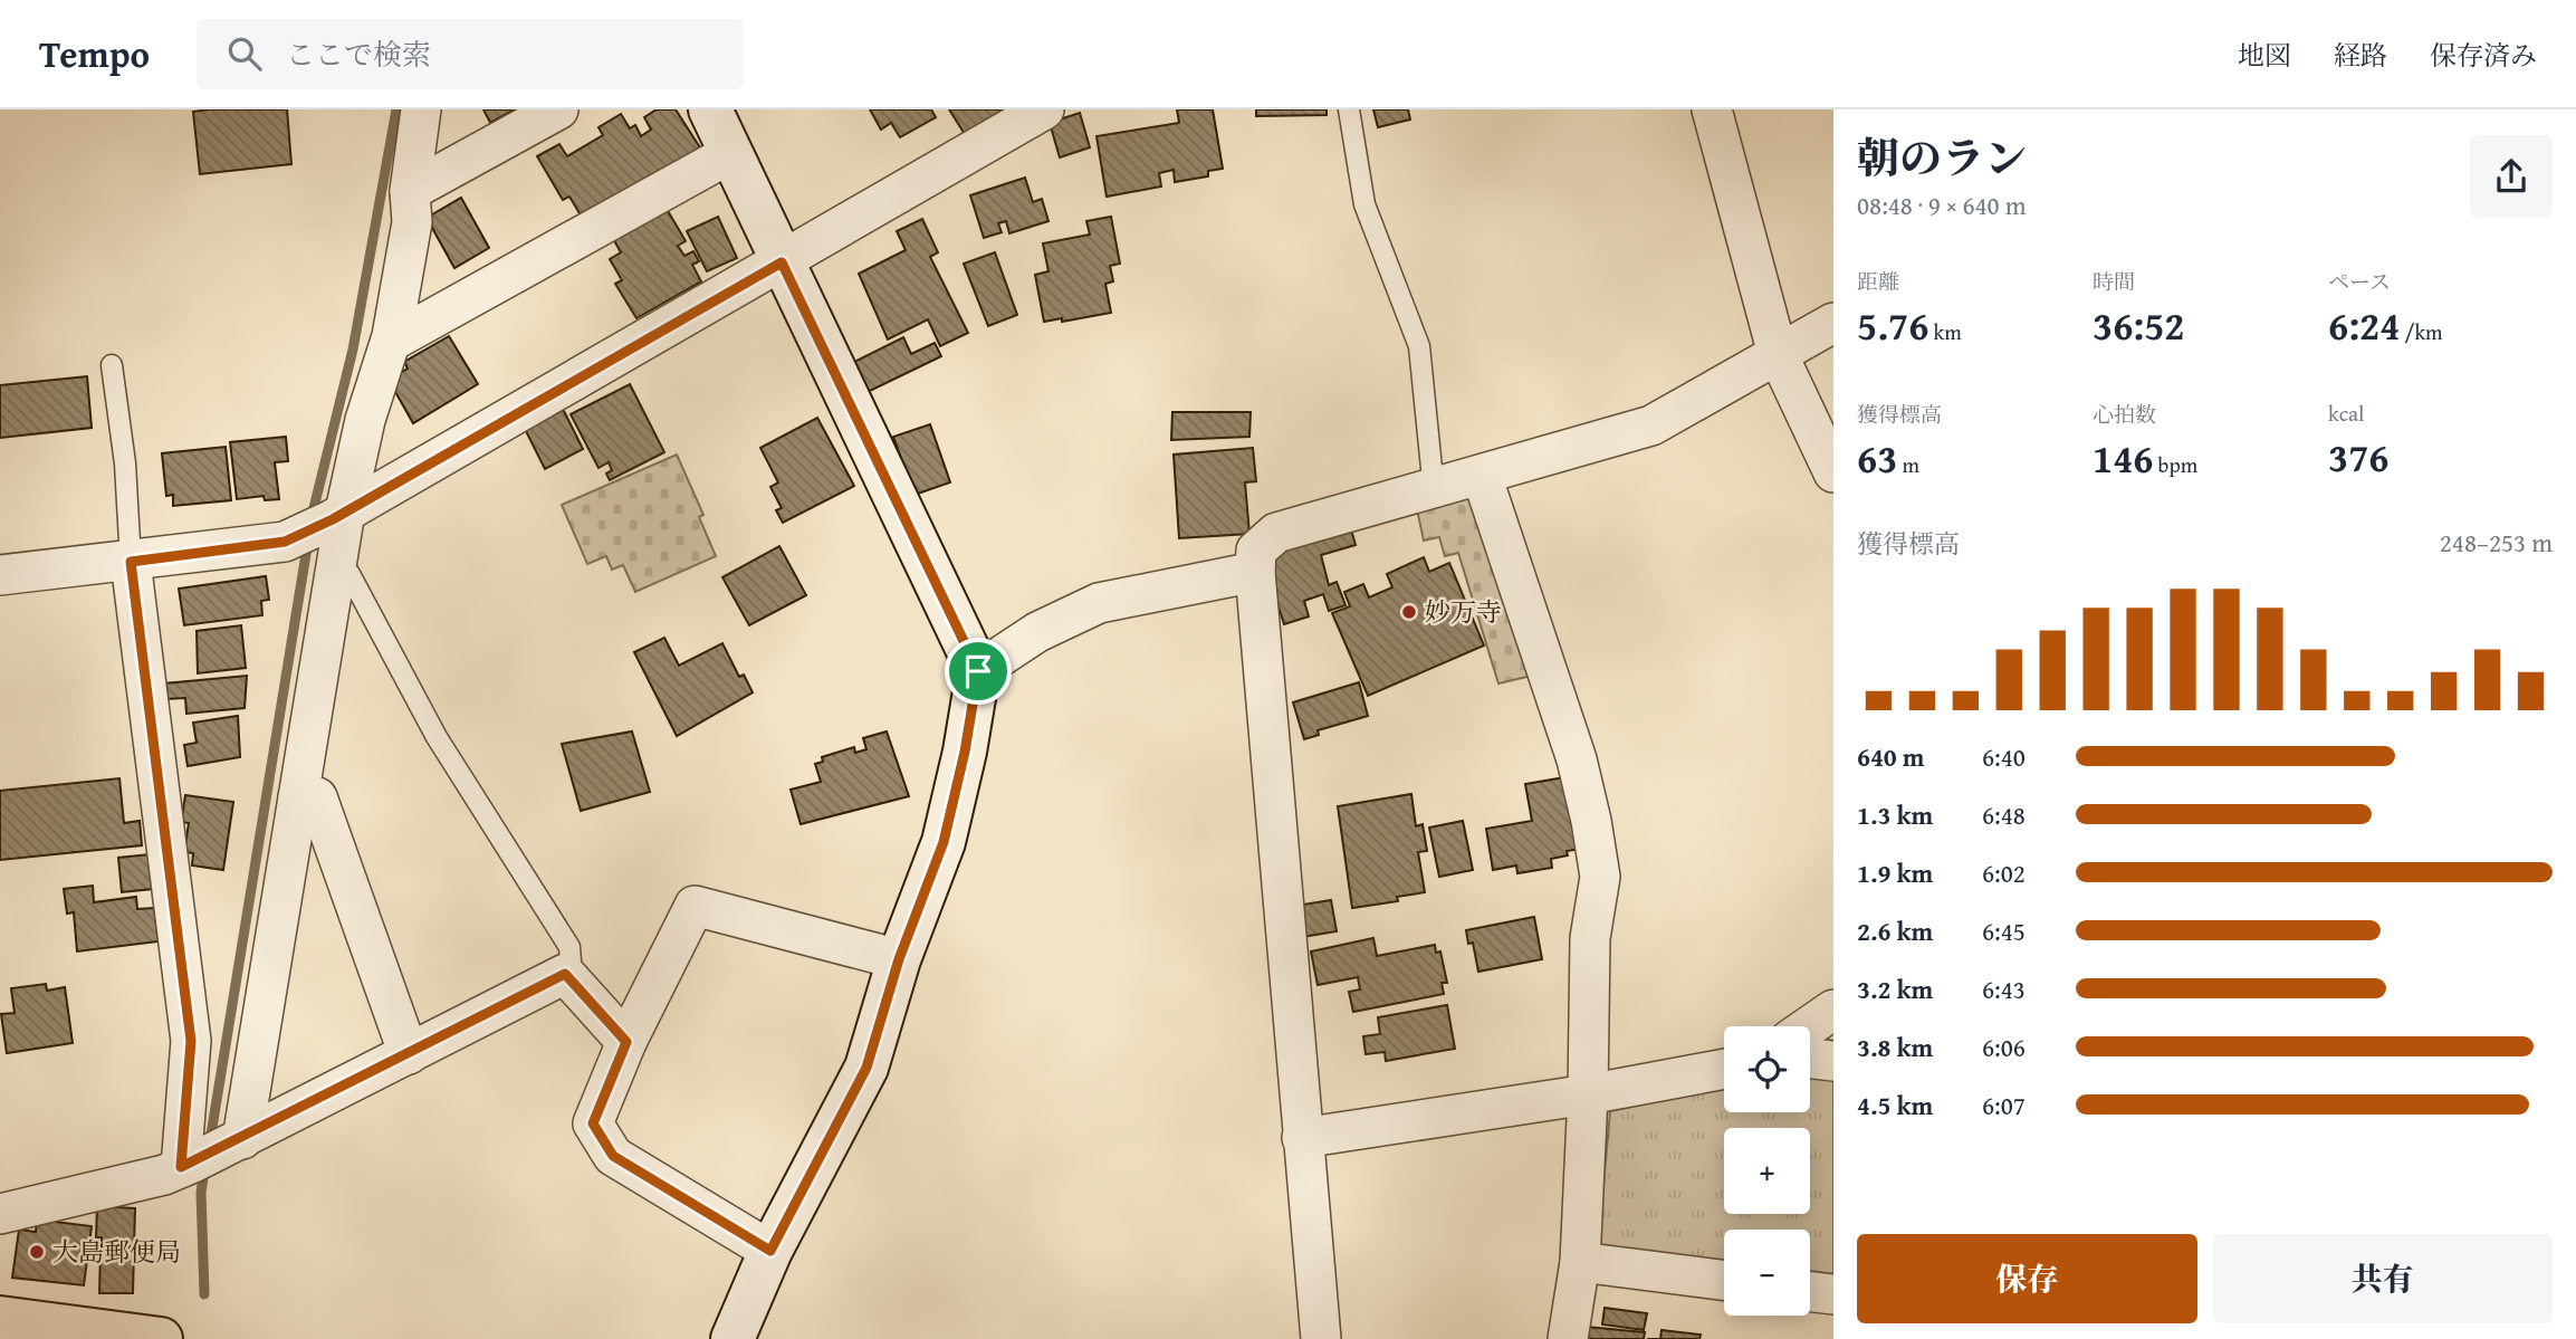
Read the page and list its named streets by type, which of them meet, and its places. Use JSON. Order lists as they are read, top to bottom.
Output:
{
  "places": ["妙万寺", "大島郵便局"],
  "page": {
    "header": "Tempo",
    "search": "ここで検索",
    "nav": ["地図", "経路", "保存済み"],
    "heading": ["朝のラン", "08:48 · 9 × 640 m"],
    "stats": [
      ["距離", "5.76 km"],
      ["時間", "36:52"],
      ["ペース", "6:24 /km"],
      ["獲得標高", "63 m"],
      ["心拍数", "146 bpm"],
      ["kcal", "376"]
    ],
    "chart": ["獲得標高", "248–253 m"],
    "list": [
      {
        "name": "640 m",
        "note": "6:40"
      },
      {
        "name": "1.3 km",
        "note": "6:48"
      },
      {
        "name": "1.9 km",
        "note": "6:02"
      },
      {
        "name": "2.6 km",
        "note": "6:45"
      },
      {
        "name": "3.2 km",
        "note": "6:43"
      },
      {
        "name": "3.8 km",
        "note": "6:06"
      },
      {
        "name": "4.5 km",
        "note": "6:07"
      }
    ],
    "map_buttons": ["+", "−"],
    "buttons": ["保存", "共有"]
  }
}
